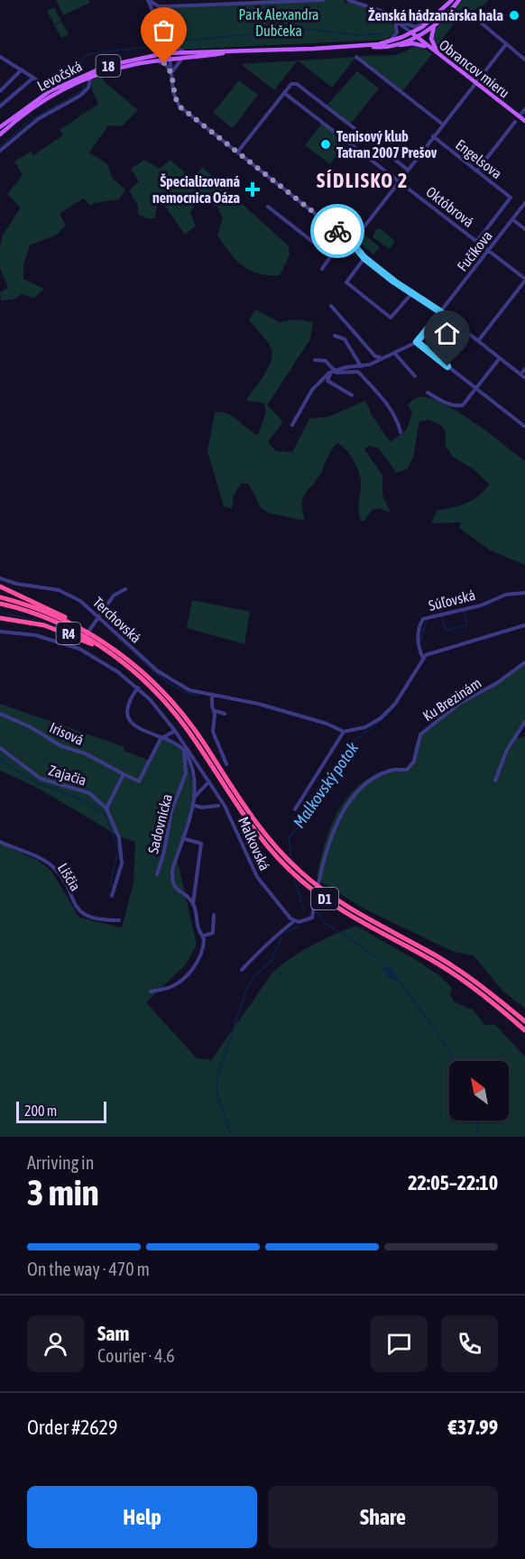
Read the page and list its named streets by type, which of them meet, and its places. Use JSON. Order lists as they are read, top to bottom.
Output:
{
  "streets": {
    "highway": ["R4", "D1"],
    "main road": ["18", "Obrancov mieru", "Levočská"],
    "street": [
      "Engelsova",
      "Októbrová",
      "Fučíkova",
      "Súľovská",
      "Terchovská",
      "Ku Brezinám",
      "Irisová",
      "Zajačia",
      "Sadovnícka",
      "Malkovská",
      "Líščia"
    ]
  },
  "crossings": [
    ["Obrancov mieru", "Levočská"],
    ["Engelsova", "Októbrová"],
    ["Októbrová", "Fučíkova"],
    ["Terchovská", "Malkovská"],
    ["R4", "D1"],
    ["Ku Brezinám", "Malkovská"]
  ],
  "districts": ["SÍDLISKO 2"],
  "water": ["Malkovský potok"],
  "parks": ["Park Alexandra Dubčeka"],
  "places": {
    "other": ["Ženská hádzanárska hala", "Tenisový klub Tatran 2007 Prešov"],
    "health": ["Špecializovaná nemocnica Oáza"]
  },
  "scale_bar": "200 m",
  "north": "top left",
  "page": {
    "scale": "200 m",
    "heading": ["3 min", "Arriving in", "22:05–22:10"],
    "panel": [
      "Sam",
      "Courier · 4.6",
      "Order #2629",
      "€37.99"
    ],
    "bar": "On the way · 470 m",
    "buttons": ["Help", "Share"]
  }
}
